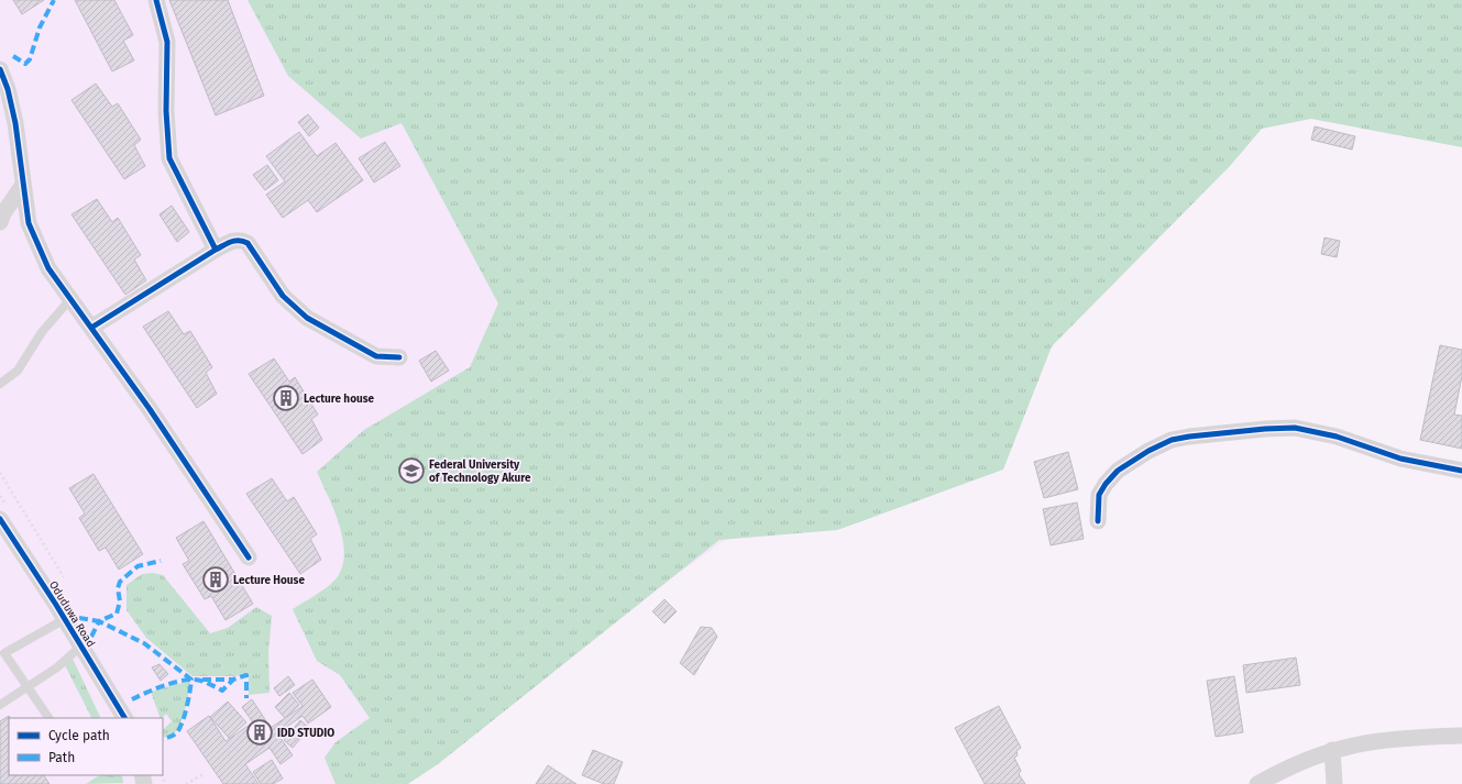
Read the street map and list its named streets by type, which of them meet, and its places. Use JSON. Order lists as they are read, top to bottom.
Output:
{
  "streets": {
    "street": ["Oduduwa Road"]
  },
  "places": {
    "building": ["Lecture house", "Lecture House", "IDD STUDIO"],
    "school or university": ["Federal University of Technology Akure"]
  },
  "legend": ["Cycle path", "Path"]
}
